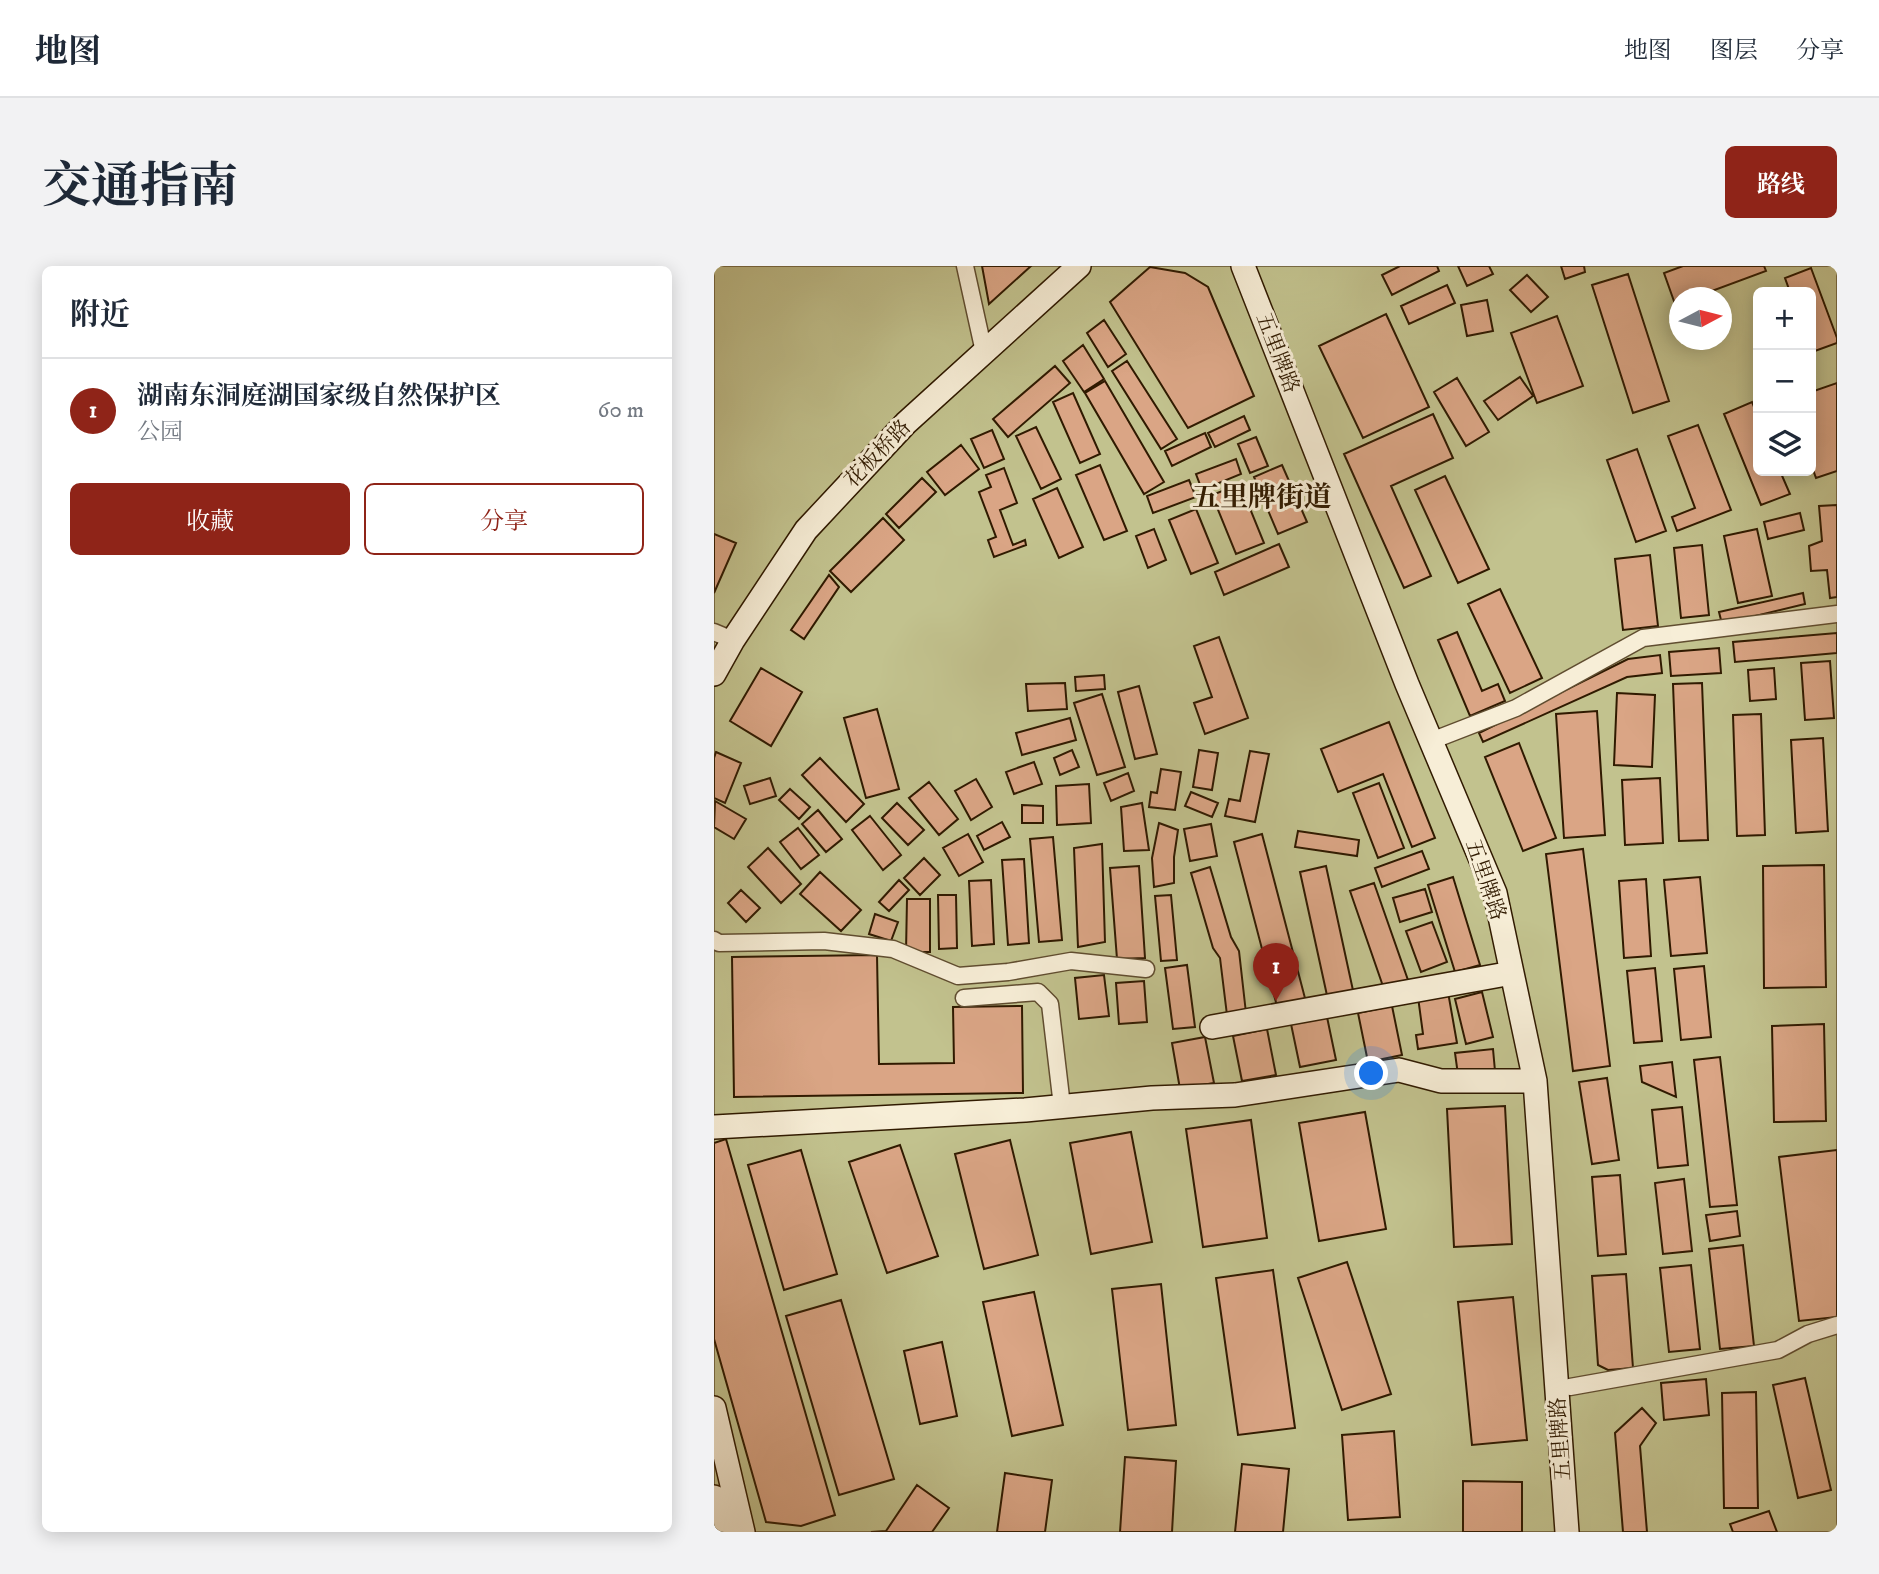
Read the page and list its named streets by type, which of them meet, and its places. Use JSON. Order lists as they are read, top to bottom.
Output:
{
  "streets": {
    "main road": ["五里牌路", "花板桥路"]
  },
  "districts": ["五里牌街道"],
  "north": "right",
  "page": {
    "header": "地图",
    "nav": ["地图", "图层", "分享"],
    "title": "交通指南",
    "buttons": [
      "路线",
      ["收藏", "分享"]
    ],
    "heading": "附近",
    "map_buttons": ["+", "−"],
    "list": [
      {
        "mark": "1",
        "name": "湖南东洞庭湖国家级自然保护区",
        "note": "公园",
        "value": "60 m"
      }
    ],
    "pins": "1"
  }
}
